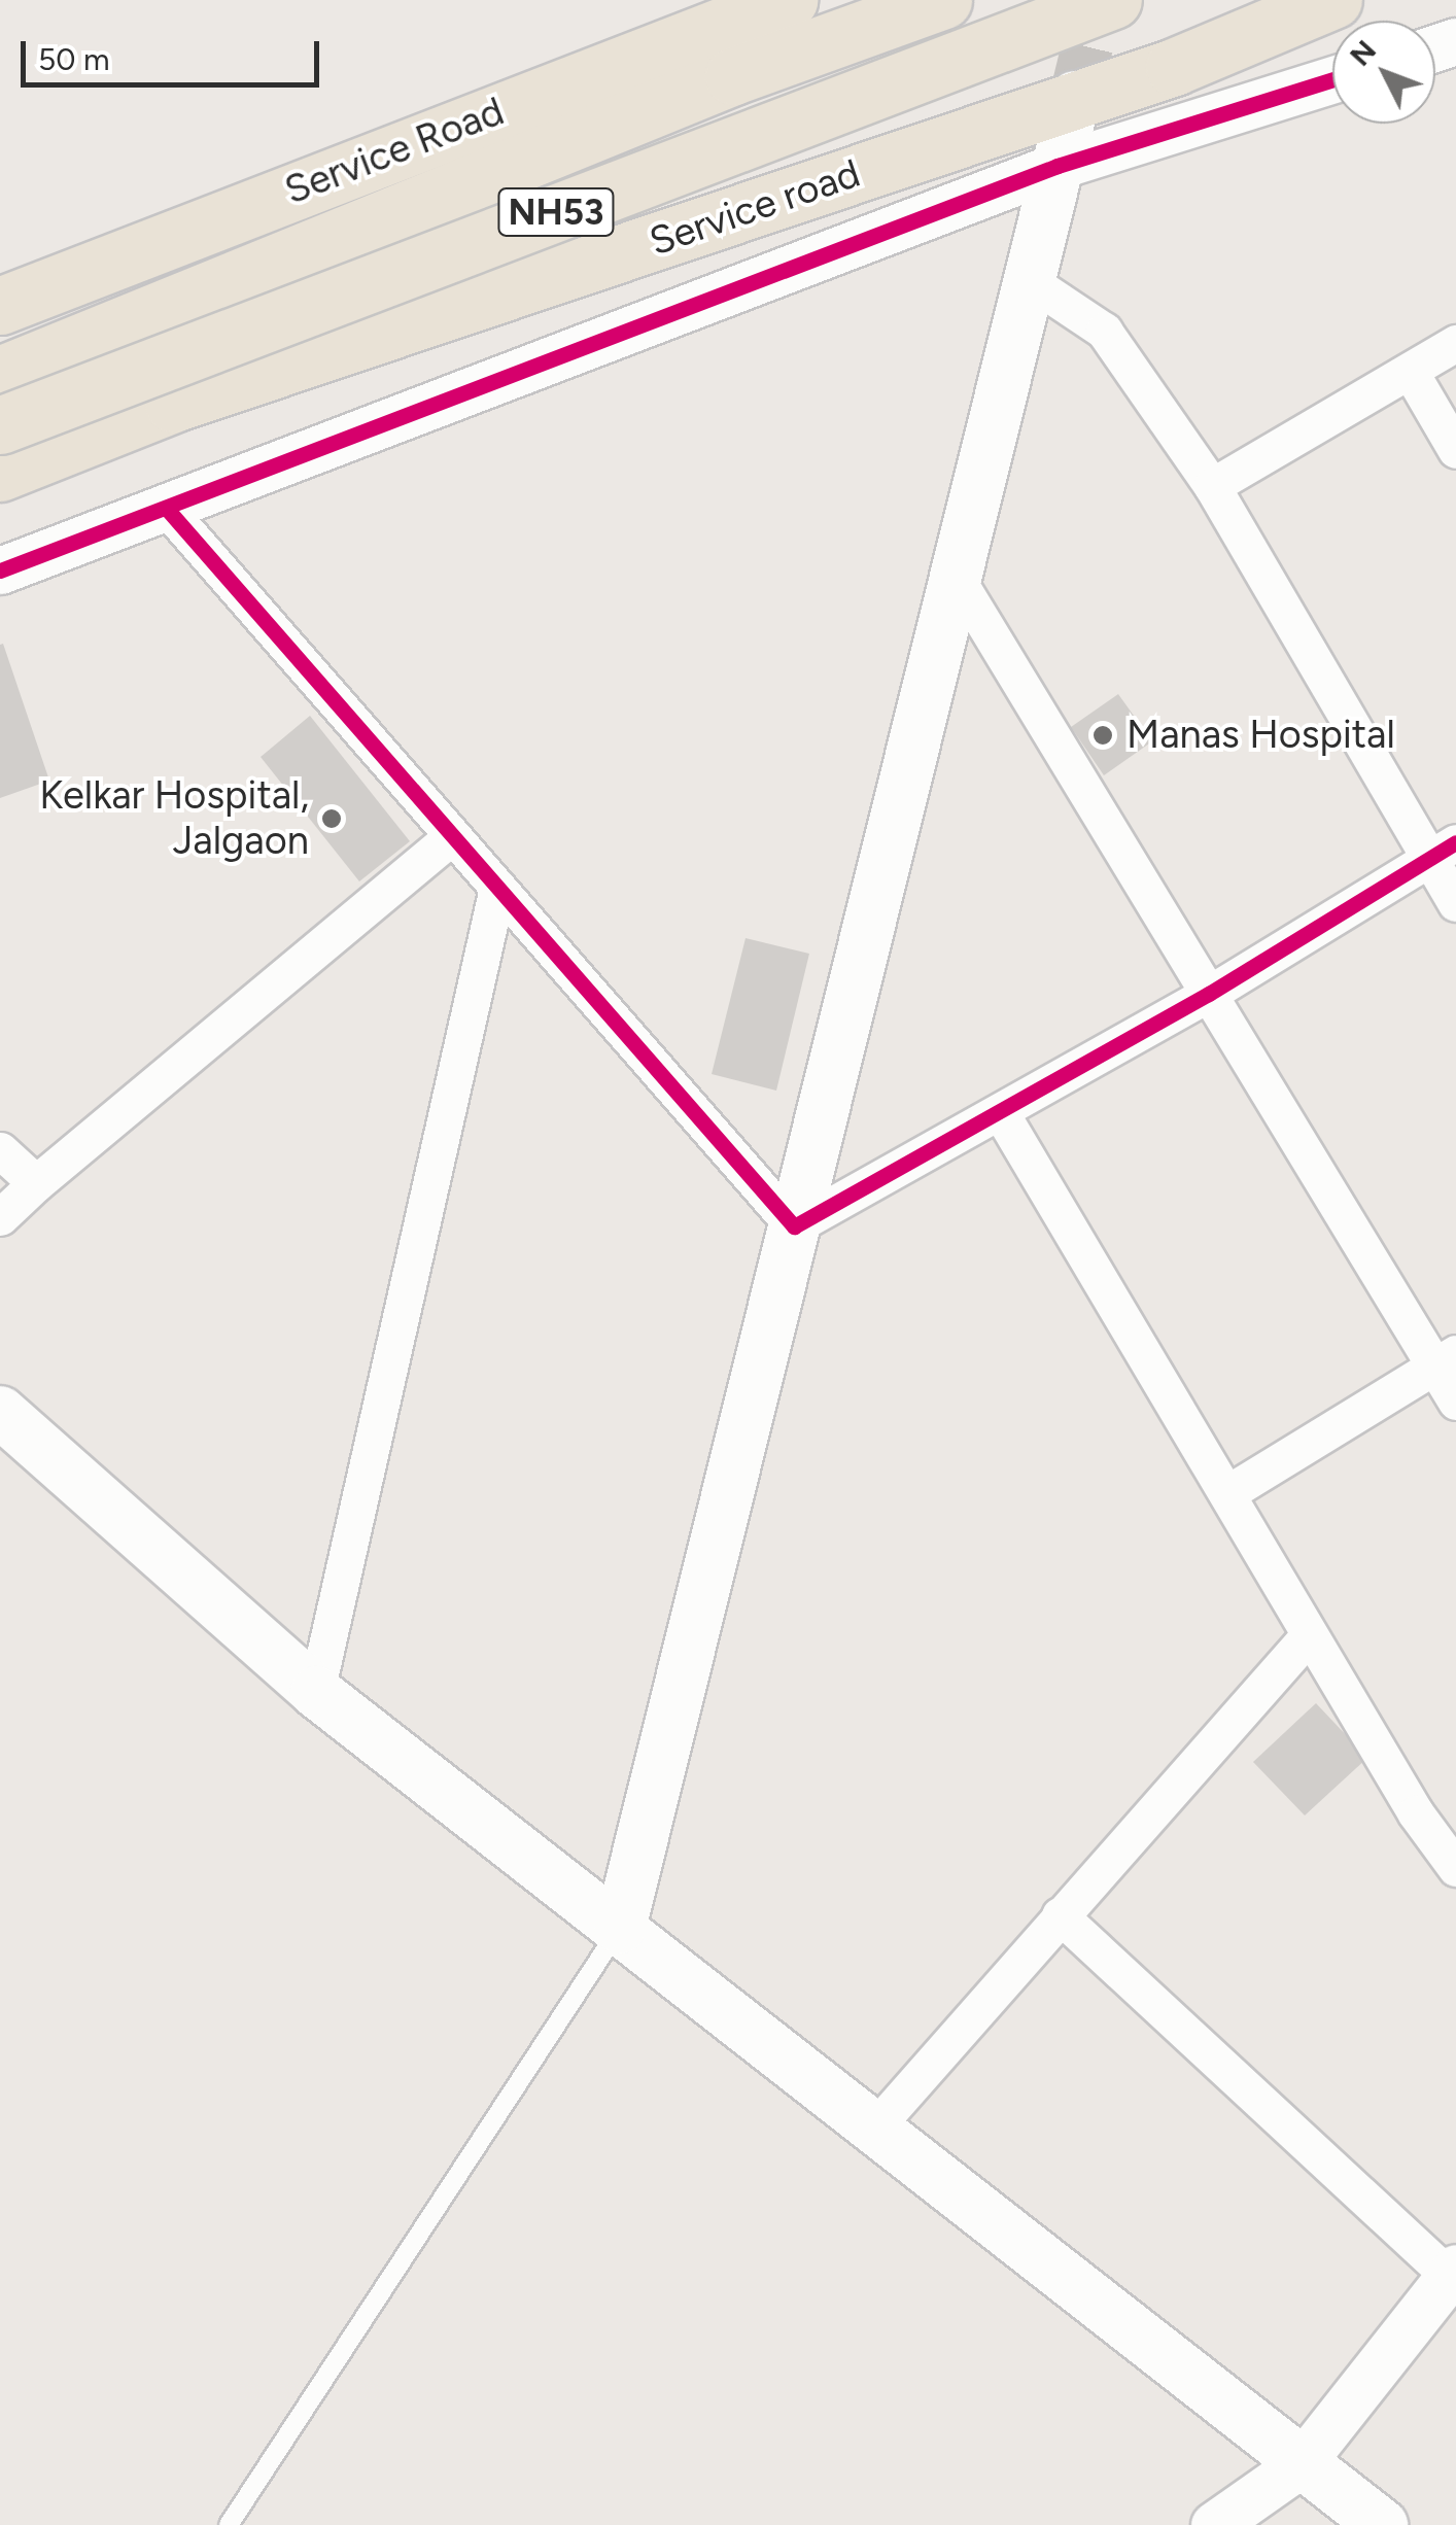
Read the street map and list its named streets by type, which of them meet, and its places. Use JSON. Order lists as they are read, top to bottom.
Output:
{
  "streets": {
    "highway": ["Service Road", "Service road", "NH53"]
  },
  "places": ["Manas Hospital", "Kelkar Hospital, Jalgaon"],
  "scale_bar": "50 m",
  "north": "top left"
}
